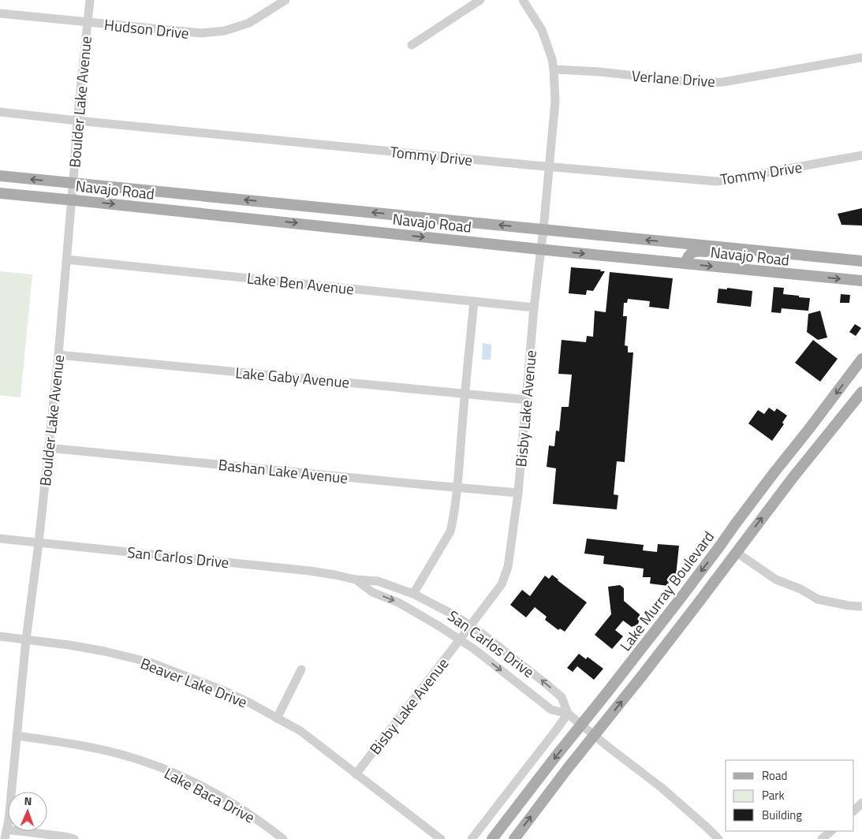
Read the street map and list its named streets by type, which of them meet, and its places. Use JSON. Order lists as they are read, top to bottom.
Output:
{
  "streets": {
    "main road": ["Navajo Road", "Lake Murray Boulevard"],
    "street": [
      "Hudson Drive",
      "Verlane Drive",
      "Boulder Lake Avenue",
      "Tommy Drive",
      "Lake Ben Avenue",
      "Lake Gaby Avenue",
      "Bisby Lake Avenue",
      "Bashan Lake Avenue",
      "San Carlos Drive",
      "Beaver Lake Drive",
      "Lake Baca Drive"
    ]
  },
  "crossings": [
    ["Hudson Drive", "Boulder Lake Avenue"],
    ["Verlane Drive", "Bisby Lake Avenue"],
    ["Boulder Lake Avenue", "Tommy Drive"],
    ["Boulder Lake Avenue", "Navajo Road"],
    ["Boulder Lake Avenue", "Lake Ben Avenue"],
    ["Boulder Lake Avenue", "Lake Gaby Avenue"],
    ["Boulder Lake Avenue", "Bashan Lake Avenue"],
    ["Boulder Lake Avenue", "San Carlos Drive"],
    ["Boulder Lake Avenue", "Beaver Lake Drive"],
    ["Boulder Lake Avenue", "Lake Baca Drive"],
    ["Tommy Drive", "Bisby Lake Avenue"],
    ["Navajo Road", "Bisby Lake Avenue"],
    ["Lake Ben Avenue", "Bisby Lake Avenue"],
    ["Lake Gaby Avenue", "Bisby Lake Avenue"],
    ["Bisby Lake Avenue", "Bashan Lake Avenue"],
    ["Bisby Lake Avenue", "San Carlos Drive"],
    ["Bisby Lake Avenue", "Beaver Lake Drive"],
    ["San Carlos Drive", "Lake Murray Boulevard"]
  ],
  "legend": ["Road", "Park", "Building"],
  "north": "top"
}
